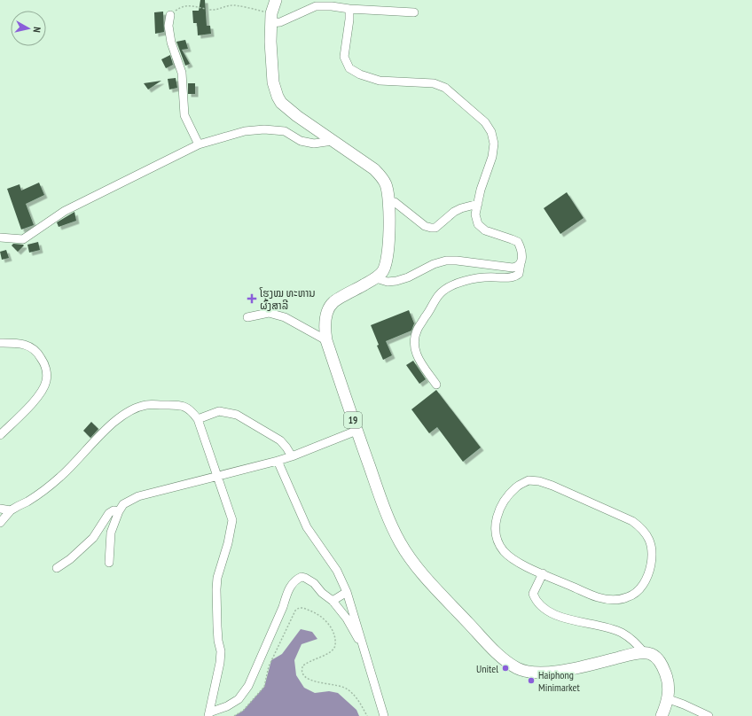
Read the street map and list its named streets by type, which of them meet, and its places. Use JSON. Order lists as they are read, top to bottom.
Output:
{
  "streets": {
    "highway": ["19"]
  },
  "places": {
    "health": ["ໂຮງໝ ທະຫານ ຜົ້ງສາລີ"],
    "other": ["Unitel", "Haiphong Minimarket"]
  },
  "north": "right"
}
